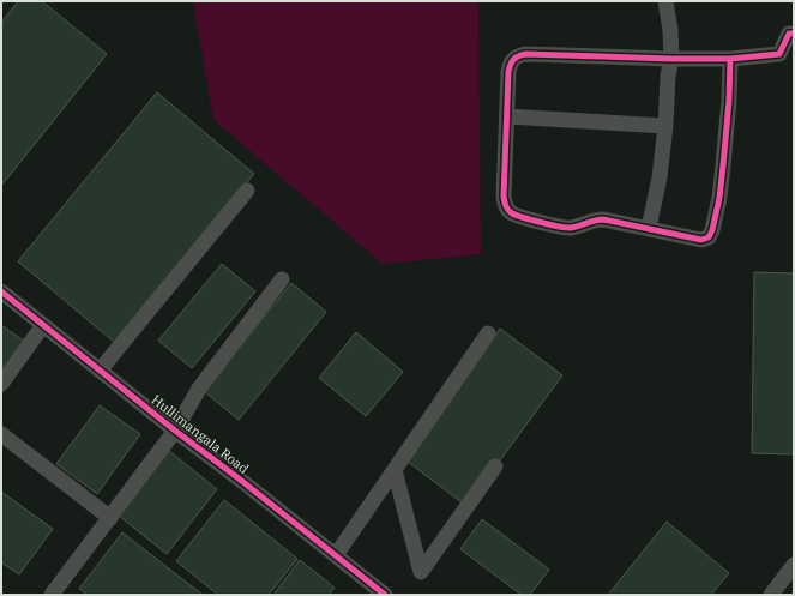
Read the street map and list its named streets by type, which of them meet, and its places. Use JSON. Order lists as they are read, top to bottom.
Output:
{
  "streets": {
    "street": ["Hullimangala Road"]
  }
}
